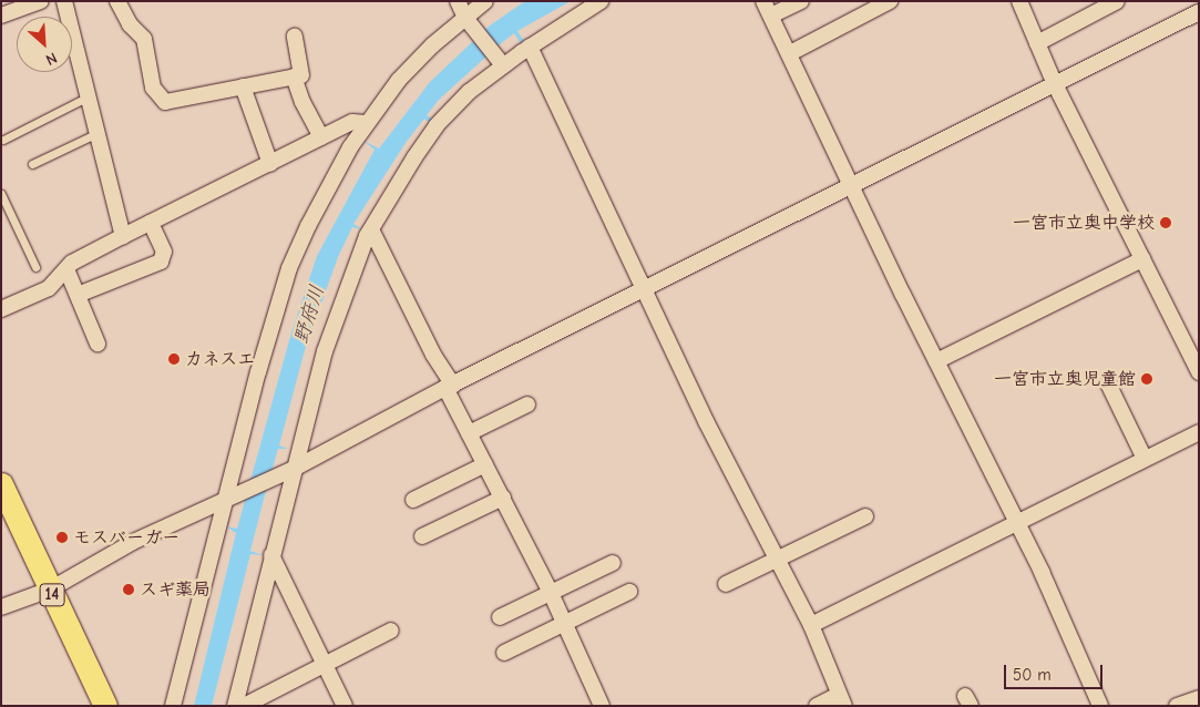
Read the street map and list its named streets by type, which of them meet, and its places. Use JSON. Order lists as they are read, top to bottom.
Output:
{
  "streets": {
    "main road": ["14"]
  },
  "water": ["野府川"],
  "places": [
    "一宮市立奥中学校",
    "カネスエ",
    "一宮市立奥児童館",
    "モスバーガー",
    "スギ薬局"
  ],
  "scale_bar": "50 m",
  "north": "bottom right"
}
